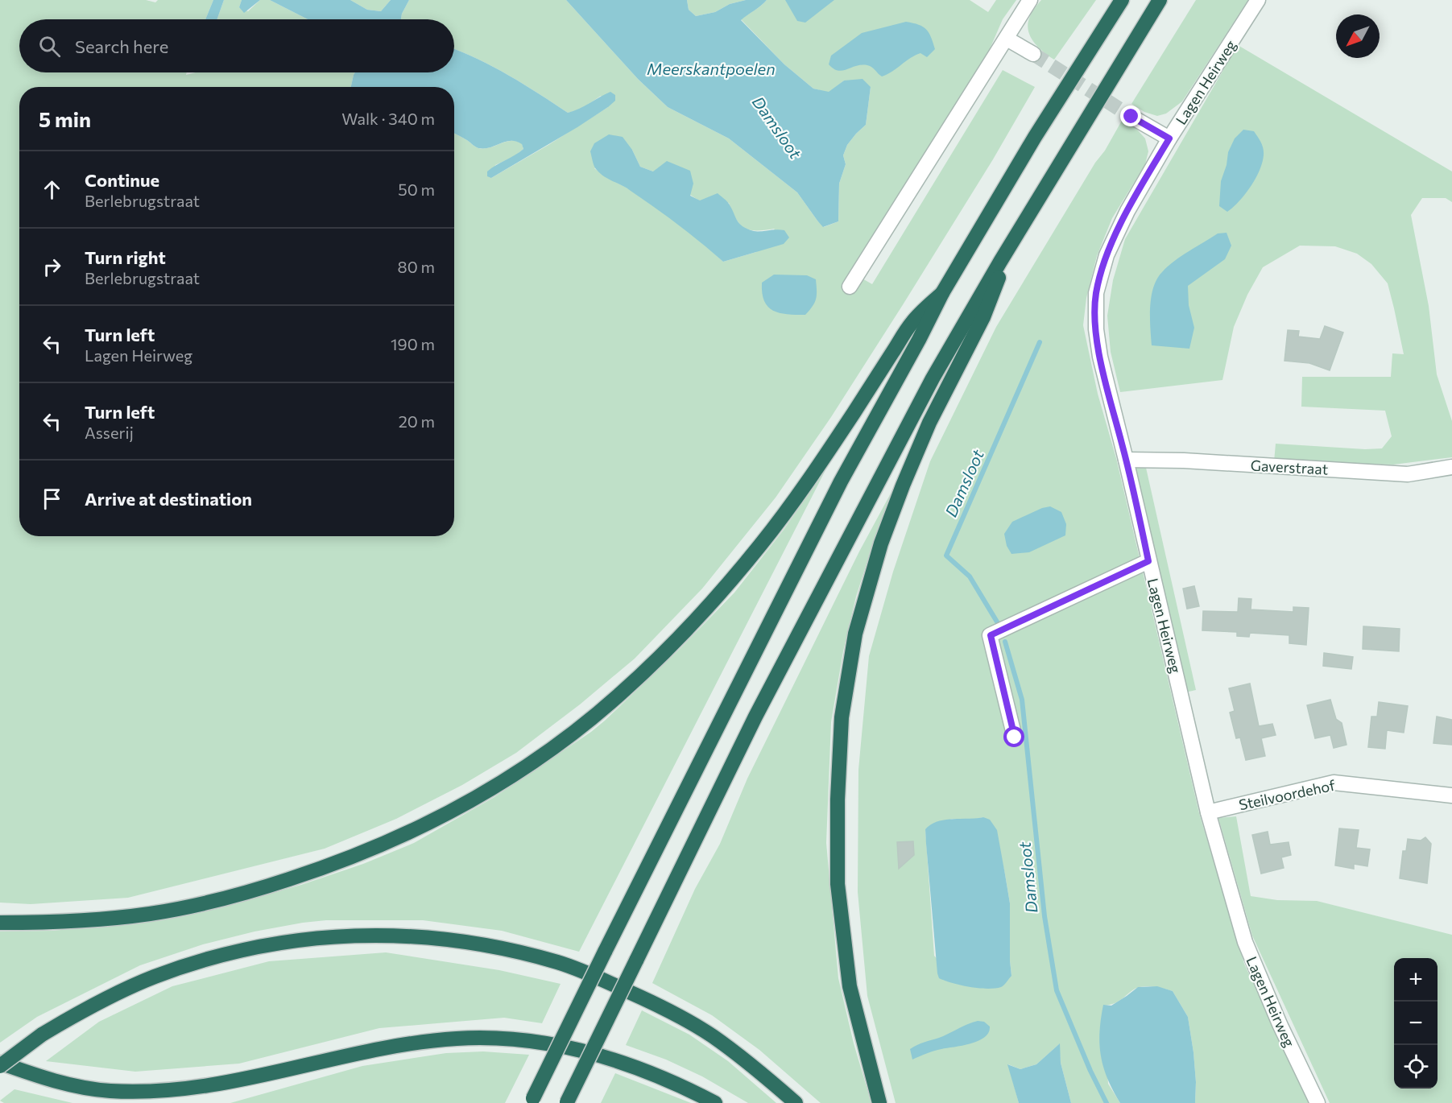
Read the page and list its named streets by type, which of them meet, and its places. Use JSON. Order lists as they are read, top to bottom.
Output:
{
  "streets": {
    "street": ["Lagen Heirweg", "Gaverstraat", "Steilvoordehof"]
  },
  "crossings": [
    ["Lagen Heirweg", "Gaverstraat"],
    ["Lagen Heirweg", "Steilvoordehof"]
  ],
  "water": ["Meerskantpoelen", "Damsloot"],
  "north": "bottom left",
  "page": {
    "search": "Search here",
    "heading": ["5 min", "Walk · 340 m"],
    "list": [
      ["Continue", "Berlebrugstraat", "50 m"],
      ["Turn right", "Berlebrugstraat", "80 m"],
      ["Turn left", "Lagen Heirweg", "190 m"],
      ["Turn left", "Asserij", "20 m"],
      "Arrive at destination"
    ],
    "map_buttons": ["+", "−"]
  }
}
